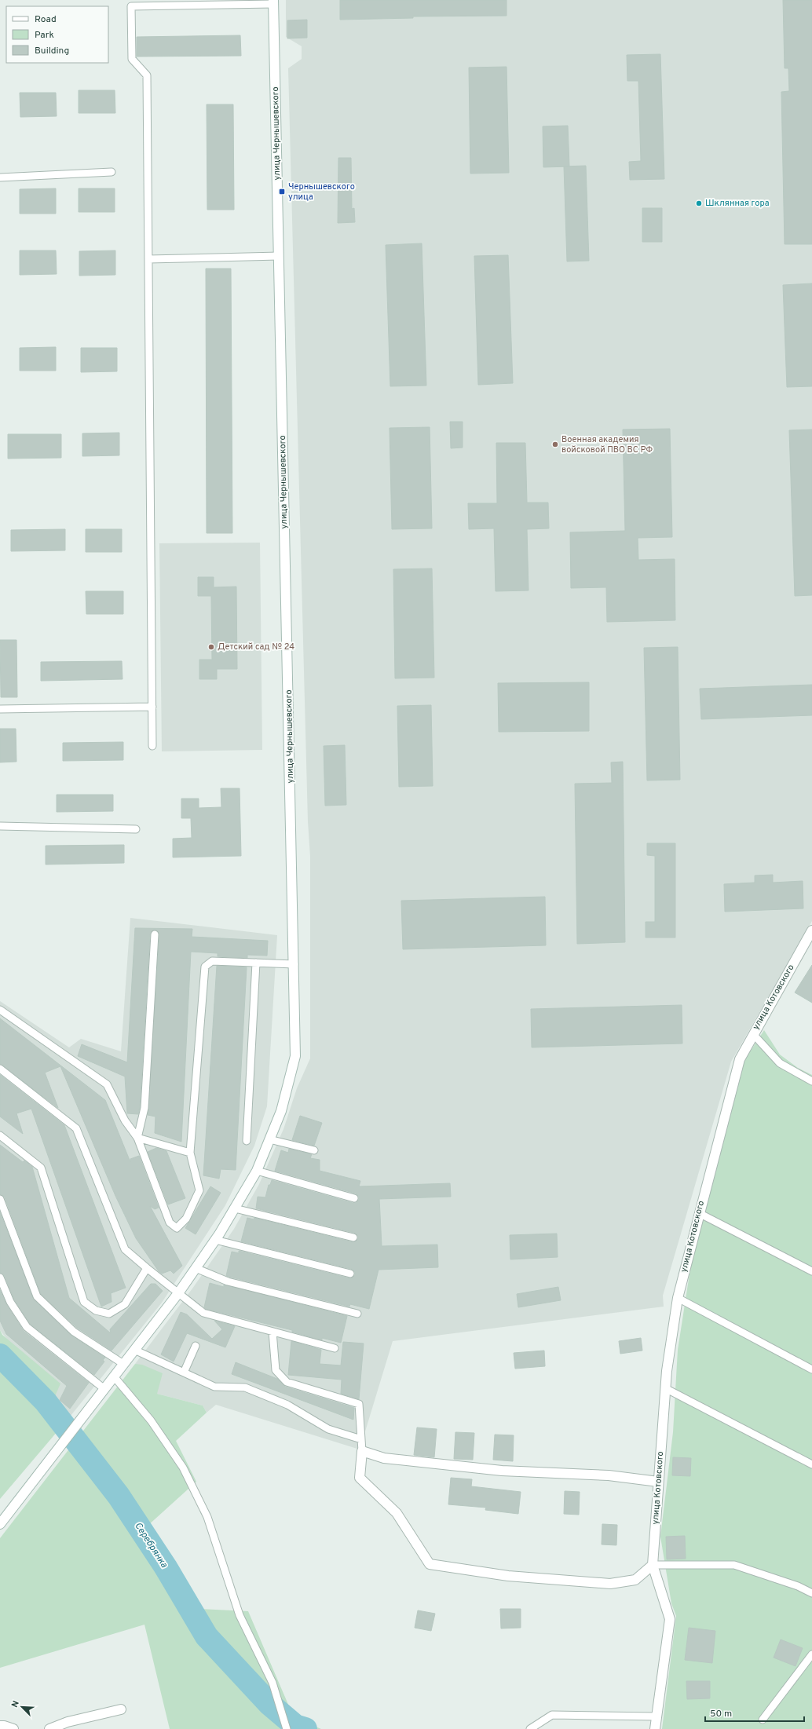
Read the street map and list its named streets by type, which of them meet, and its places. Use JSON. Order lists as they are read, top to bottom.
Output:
{
  "streets": {
    "street": ["улица Чернышевского", "улица Котовского"]
  },
  "water": ["Серебрянка"],
  "places": {
    "transit": ["Чернышевского улица"],
    "other": ["Шклянная гора", "Военная академия войсковой ПВО ВС РФ", "Детский сад № 24"]
  },
  "legend": ["Road", "Park", "Building"],
  "scale_bar": "50 m",
  "north": "top left"
}
